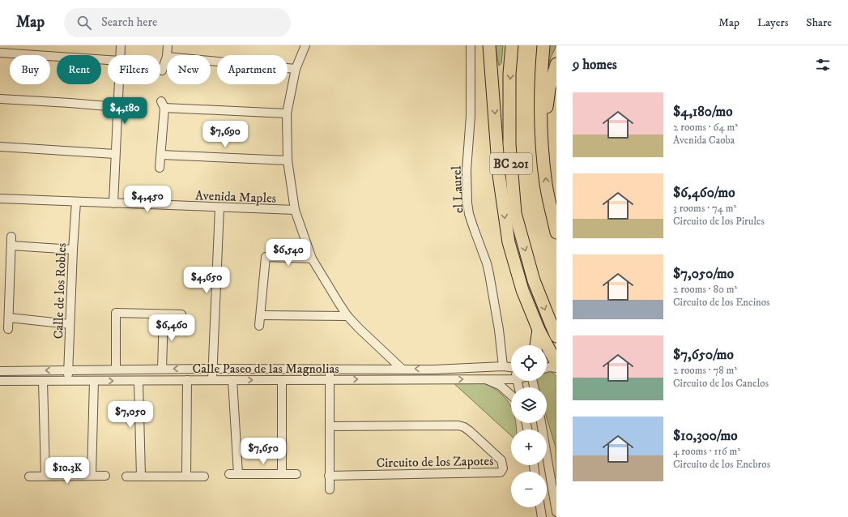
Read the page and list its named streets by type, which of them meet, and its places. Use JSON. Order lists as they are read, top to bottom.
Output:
{
  "streets": {
    "highway": ["BC 201"],
    "street": [
      "el Laurel",
      "Avenida Maples",
      "Calle de los Robles",
      "Calle Paseo de las Magnolias",
      "Circuito de los Zapotes"
    ]
  },
  "crossings": [
    ["el Laurel", "Calle Paseo de las Magnolias"],
    ["Avenida Maples", "Calle de los Robles"],
    ["Calle de los Robles", "Calle Paseo de las Magnolias"]
  ],
  "page": {
    "header": "Map",
    "search": "Search here",
    "nav": ["Map", "Layers", "Share"],
    "heading": "9 homes",
    "chip": [
      "Buy",
      "Rent",
      "Filters",
      "New",
      "Apartment"
    ],
    "list": [
      {
        "name": "$4,180/mo",
        "note": "2 rooms · 64 m² · Avenida Caoba"
      },
      {
        "name": "$6,460/mo",
        "note": "3 rooms · 74 m² · Circuito de los Pirules"
      },
      {
        "name": "$7,050/mo",
        "note": "2 rooms · 80 m² · Circuito de los Encinos"
      },
      {
        "name": "$7,650/mo",
        "note": "2 rooms · 78 m² · Circuito de los Canelos"
      },
      {
        "name": "$10,300/mo",
        "note": "4 rooms · 116 m² · Circuito de los Enebros"
      }
    ],
    "price": [
      "$4,180",
      "$7,690",
      "$4,450",
      "$6,540",
      "$4,650",
      "$6,460",
      "$7,050",
      "$7,650",
      "$10.3K"
    ],
    "map_buttons": ["+", "−"]
  }
}
